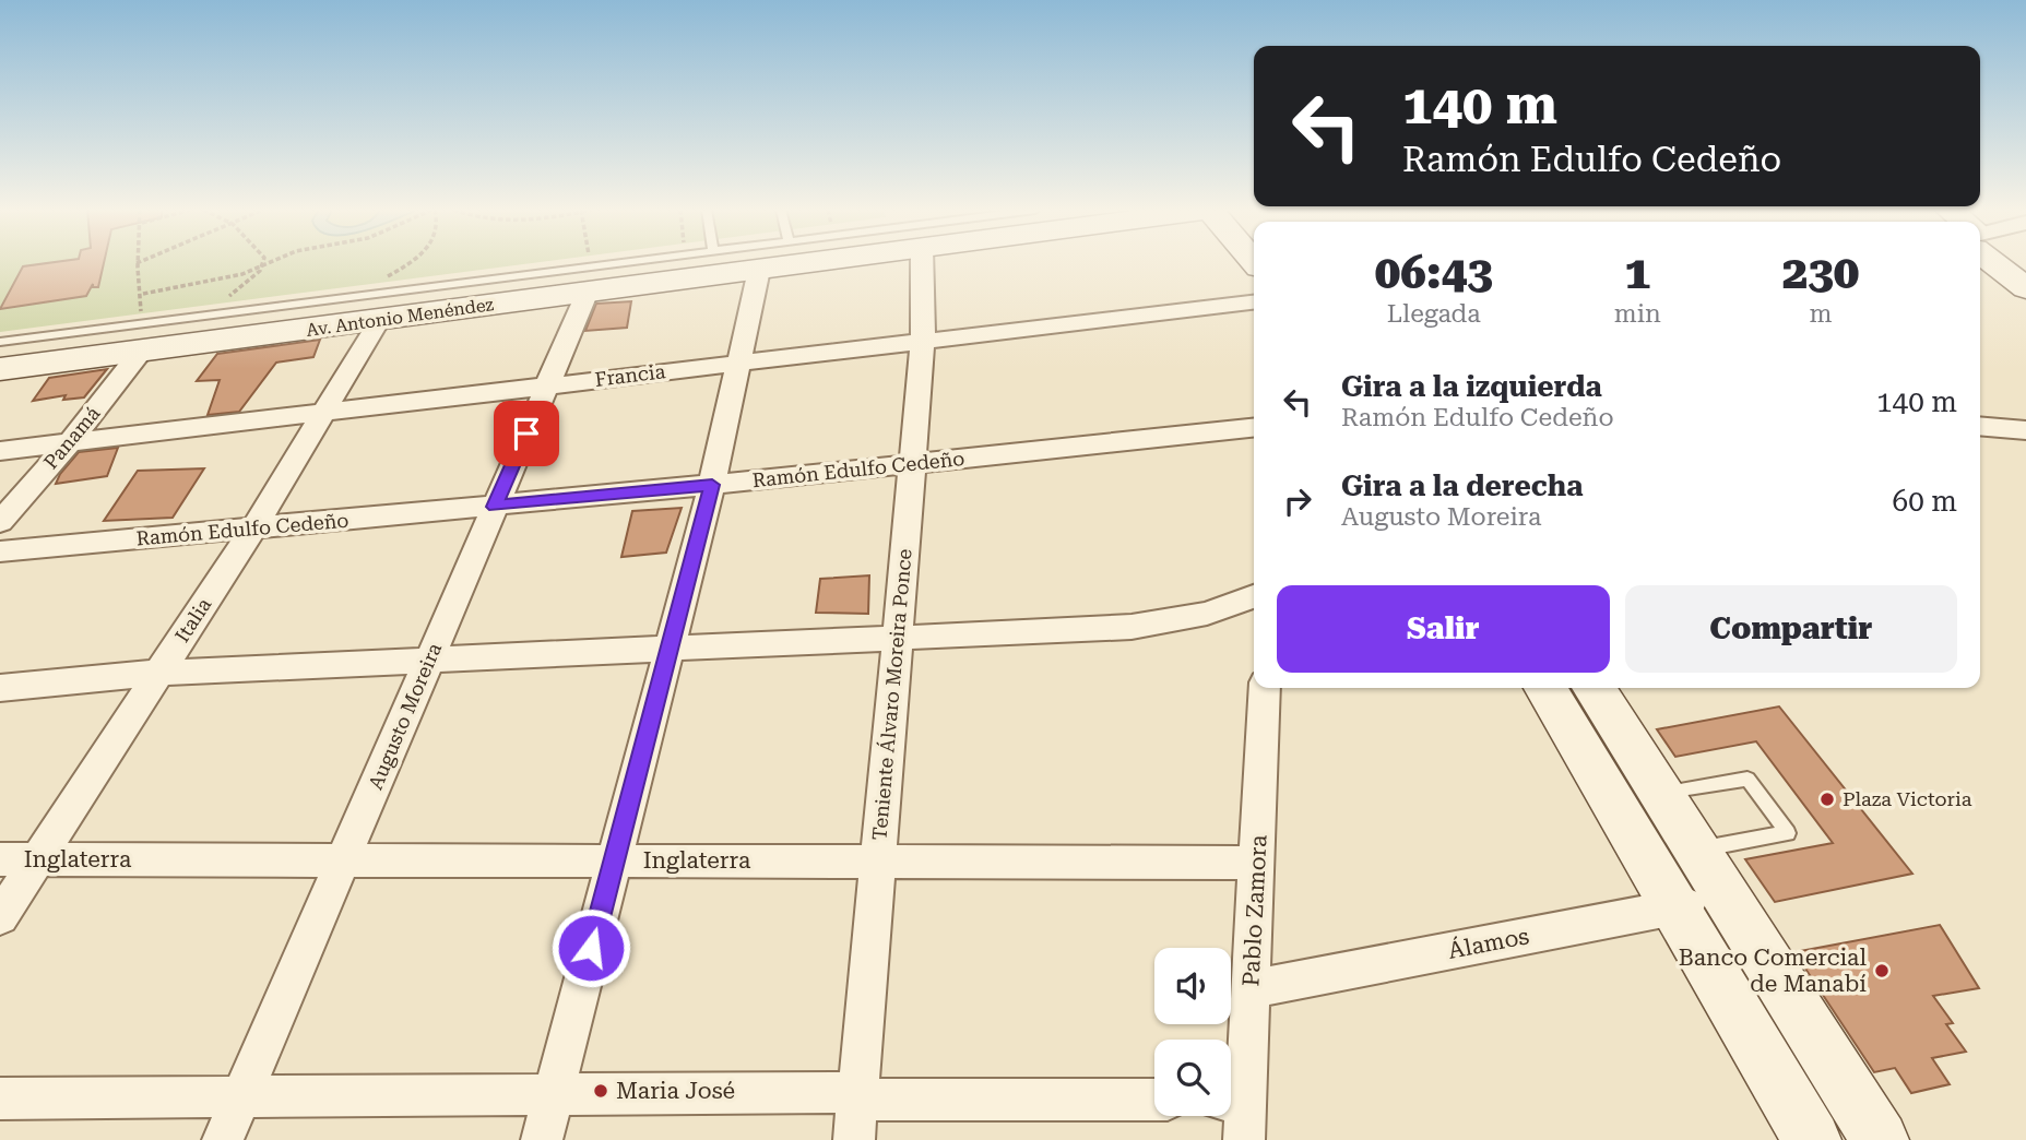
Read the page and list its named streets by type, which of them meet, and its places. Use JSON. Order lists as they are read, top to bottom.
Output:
{
  "streets": {
    "street": [
      "Av. Antonio Menéndez",
      "Francia",
      "Panamá",
      "Ramón Edulfo Cedeño",
      "Italia",
      "Teniente Álvaro Moreira Ponce",
      "Augusto Moreira",
      "Inglaterra",
      "Pablo Zamora",
      "Álamos"
    ]
  },
  "crossings": [
    ["Av. Antonio Menéndez", "Panamá"],
    ["Av. Antonio Menéndez", "Italia"],
    ["Av. Antonio Menéndez", "Augusto Moreira"],
    ["Francia", "Panamá"],
    ["Francia", "Italia"],
    ["Francia", "Teniente Álvaro Moreira Ponce"],
    ["Francia", "Augusto Moreira"],
    ["Ramón Edulfo Cedeño", "Italia"],
    ["Ramón Edulfo Cedeño", "Teniente Álvaro Moreira Ponce"],
    ["Ramón Edulfo Cedeño", "Augusto Moreira"],
    ["Italia", "Inglaterra"],
    ["Teniente Álvaro Moreira Ponce", "Inglaterra"],
    ["Augusto Moreira", "Inglaterra"],
    ["Inglaterra", "Pablo Zamora"],
    ["Pablo Zamora", "Álamos"]
  ],
  "places": ["Plaza Victoria", "Banco Comercial de Manabí", "Maria José"],
  "page": {
    "turn": ["140 m", "Ramón Edulfo Cedeño"],
    "eta": [
      "06:43",
      "Llegada",
      "1",
      "min",
      "230",
      "m"
    ],
    "list": [
      {
        "name": "Gira a la izquierda",
        "note": "Ramón Edulfo Cedeño",
        "value": "140 m"
      },
      {
        "name": "Gira a la derecha",
        "note": "Augusto Moreira",
        "value": "60 m"
      }
    ],
    "buttons": ["Salir", "Compartir"]
  }
}
